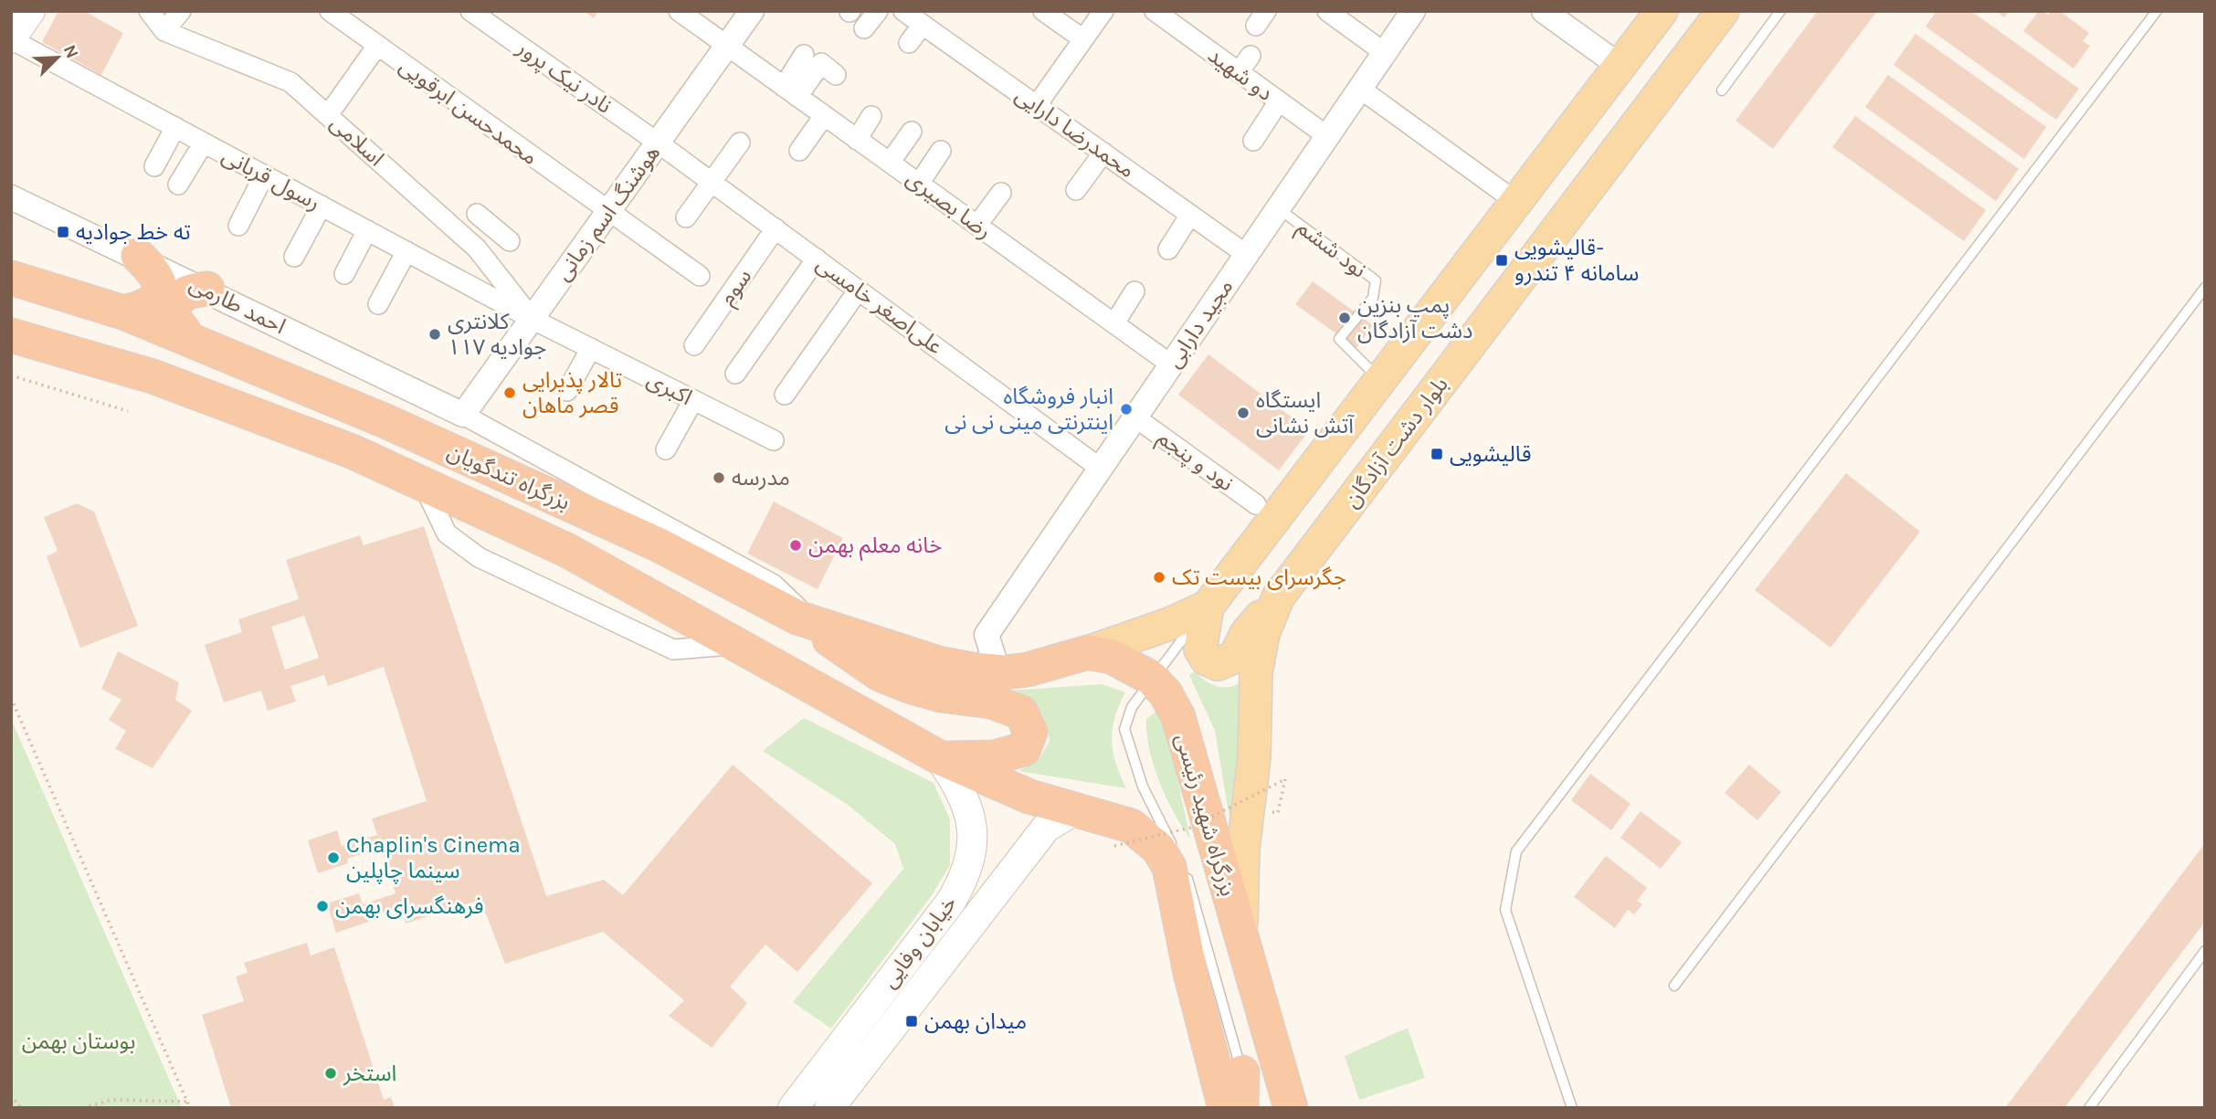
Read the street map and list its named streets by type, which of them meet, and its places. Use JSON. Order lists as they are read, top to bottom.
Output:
{
  "streets": {
    "highway": ["بزرگراه تندگویان", "بزرگراه شهید رئیسی"],
    "main road": ["بلوار دشت آزادگان", "خیابان وفایی"],
    "street": [
      "دو شهید",
      "نادر نیک پرور",
      "محمدحسن ابرقویی",
      "محمدرضا دارایی",
      "اسلامی",
      "رسول قربانی",
      "رضا بصیری",
      "هوشنگ اسم زمانی",
      "سوم",
      "احمد طارمی",
      "علی‌اصغر خامسی",
      "مجید دارابی",
      "اکبری",
      "نود و پنجم"
    ],
    "lane": ["نود ششم"]
  },
  "crossings": [
    ["دو شهید", "مجید دارابی"],
    ["نادر نیک پرور", "هوشنگ اسم زمانی"],
    ["نادر نیک پرور", "علی‌اصغر خامسی"],
    ["محمدحسن ابرقویی", "هوشنگ اسم زمانی"],
    ["محمدرضا دارایی", "مجید دارابی"],
    ["اسلامی", "رسول قربانی"],
    ["اسلامی", "هوشنگ اسم زمانی"],
    ["اسلامی", "اکبری"],
    ["رسول قربانی", "هوشنگ اسم زمانی"],
    ["رسول قربانی", "اکبری"],
    ["رضا بصیری", "هوشنگ اسم زمانی"],
    ["رضا بصیری", "مجید دارابی"],
    ["هوشنگ اسم زمانی", "احمد طارمی"],
    ["هوشنگ اسم زمانی", "علی‌اصغر خامسی"],
    ["هوشنگ اسم زمانی", "اکبری"],
    ["نود ششم", "مجید دارابی"],
    ["سوم", "علی‌اصغر خامسی"],
    ["علی‌اصغر خامسی", "مجید دارابی"],
    ["مجید دارابی", "نود و پنجم"],
    ["مجید دارابی", "بزرگراه تندگویان"],
    ["بلوار دشت آزادگان", "بزرگراه شهید رئیسی"],
    ["بزرگراه تندگویان", "خیابان وفایی"]
  ],
  "parks": ["بوستان بهمن"],
  "places": {
    "transit": [
      "ته خط جوادیه",
      "قالیشویی- سامانه ۴ تندرو",
      "قالیشویی",
      "میدان بهمن"
    ],
    "other": [
      "پمپ بنزین دشت آزادگان",
      "کلانتری ۱۱۷ جوادیه",
      "تالار پذیرایی قصر ماهان",
      "انبار فروشگاه اینترنتی مینی نی نی",
      "ایستگاه آتش نشانی",
      "مدرسه",
      "خانه معلم بهمن",
      "جگرسرای بیست تک",
      "Chaplin's Cinema سینما چاپلین",
      "فرهنگسرای بهمن",
      "استخر"
    ]
  },
  "north": "top right"
}
